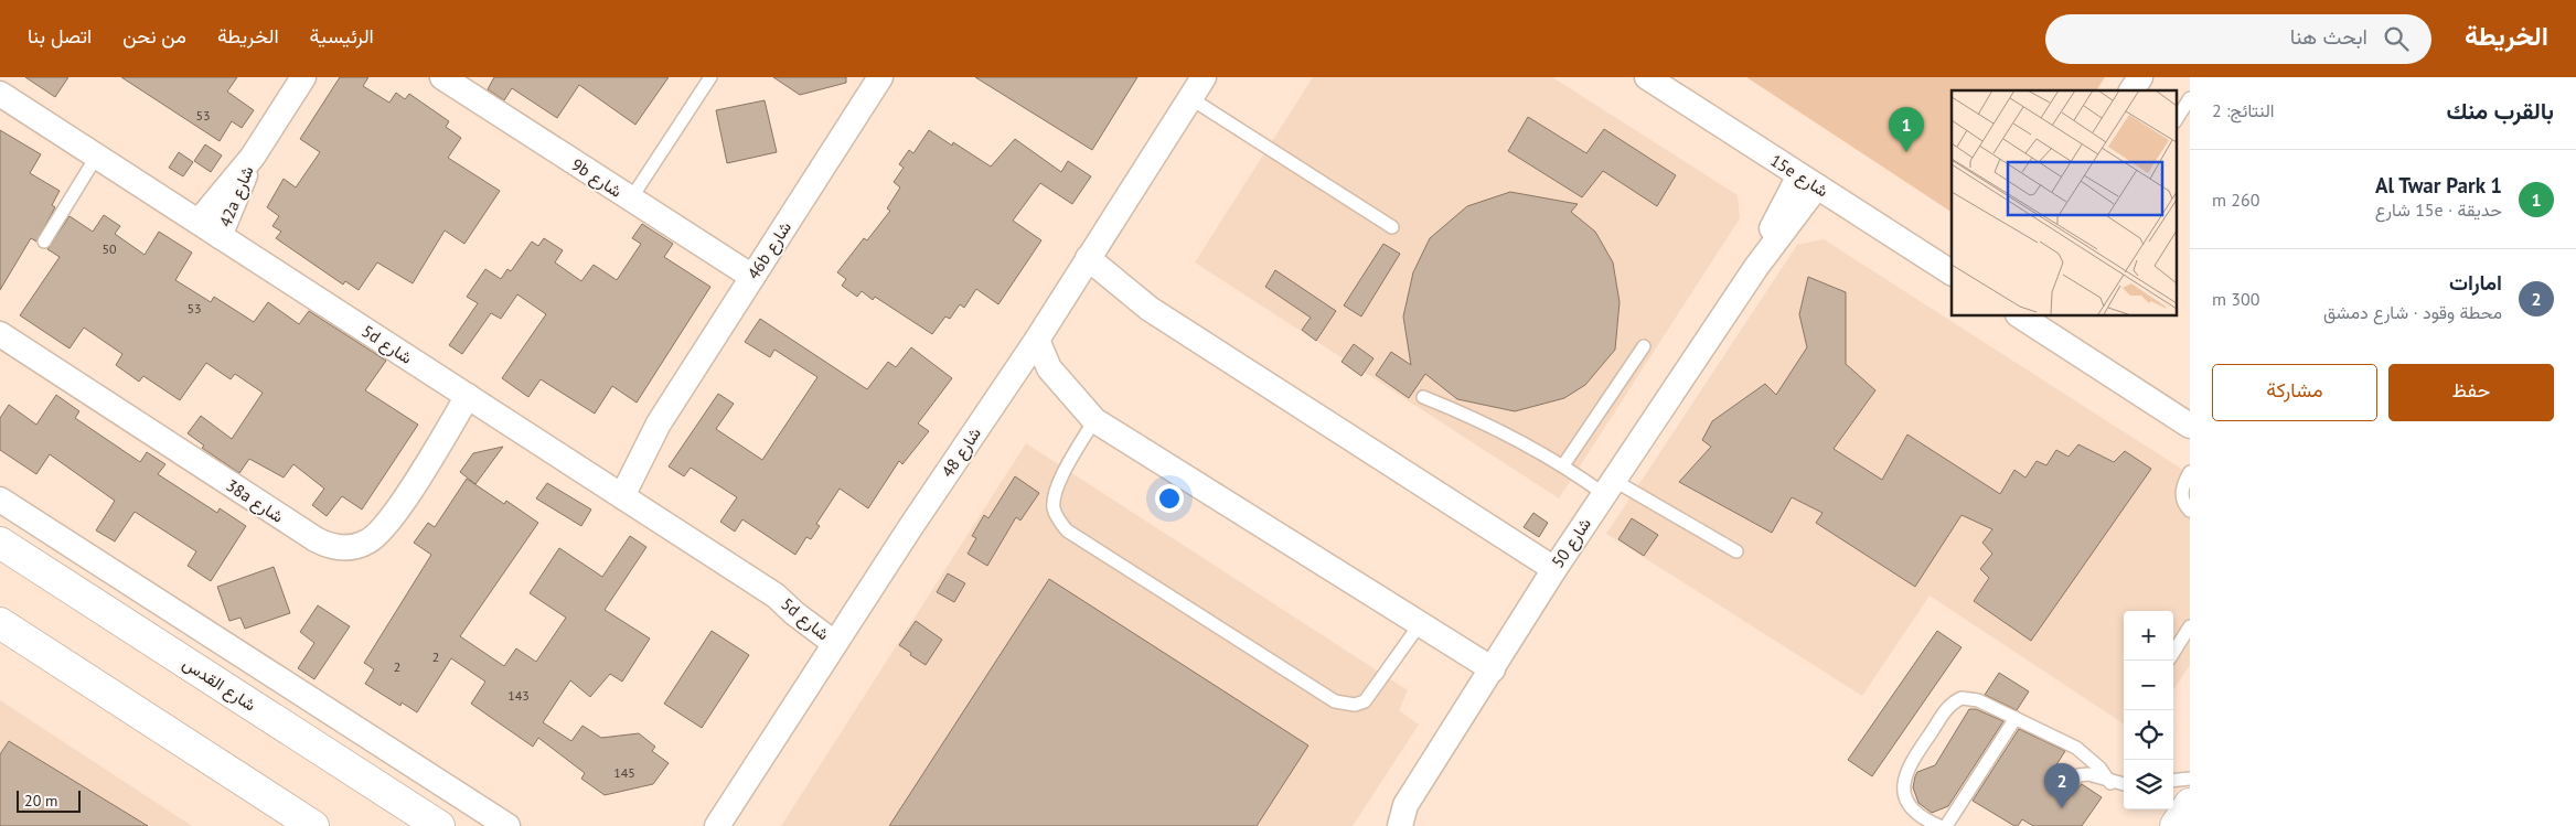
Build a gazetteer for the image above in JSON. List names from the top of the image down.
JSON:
{
  "streets": {
    "main road": ["شارع القدس"],
    "street": [
      "15e شارع",
      "9b شارع",
      "42a شارع",
      "46b شارع",
      "5d شارع",
      "شارع 48",
      "38a شارع",
      "شارع 50"
    ]
  },
  "crossings": [
    ["15e شارع", "شارع 50"],
    ["9b شارع", "46b شارع"],
    ["42a شارع", "5d شارع"],
    ["46b شارع", "5d شارع"],
    ["5d شارع", "شارع 48"],
    ["5d شارع", "38a شارع"]
  ],
  "house_numbers": [
    "53",
    "50",
    "53",
    "2",
    "2",
    "143",
    "145"
  ],
  "scale_bar": "20 m",
  "page": {
    "header": "الخريطة",
    "search": "ابحث هنا",
    "nav": [
      "الرئيسية",
      "الخريطة",
      "من نحن",
      "اتصل بنا"
    ],
    "heading": ["بالقرب منك", "النتائج: 2"],
    "pins": ["1", "2"],
    "list": [
      {
        "mark": "1",
        "name": "Al Twar Park 1",
        "note": "حديقة · 15e شارع",
        "value": "260 m"
      },
      {
        "mark": "2",
        "name": "امارات",
        "note": "محطة وقود · شارع دمشق",
        "value": "300 m"
      }
    ],
    "buttons": ["حفظ", "مشاركة"],
    "map_buttons": ["+", "−"],
    "scale": "20 m"
  }
}
